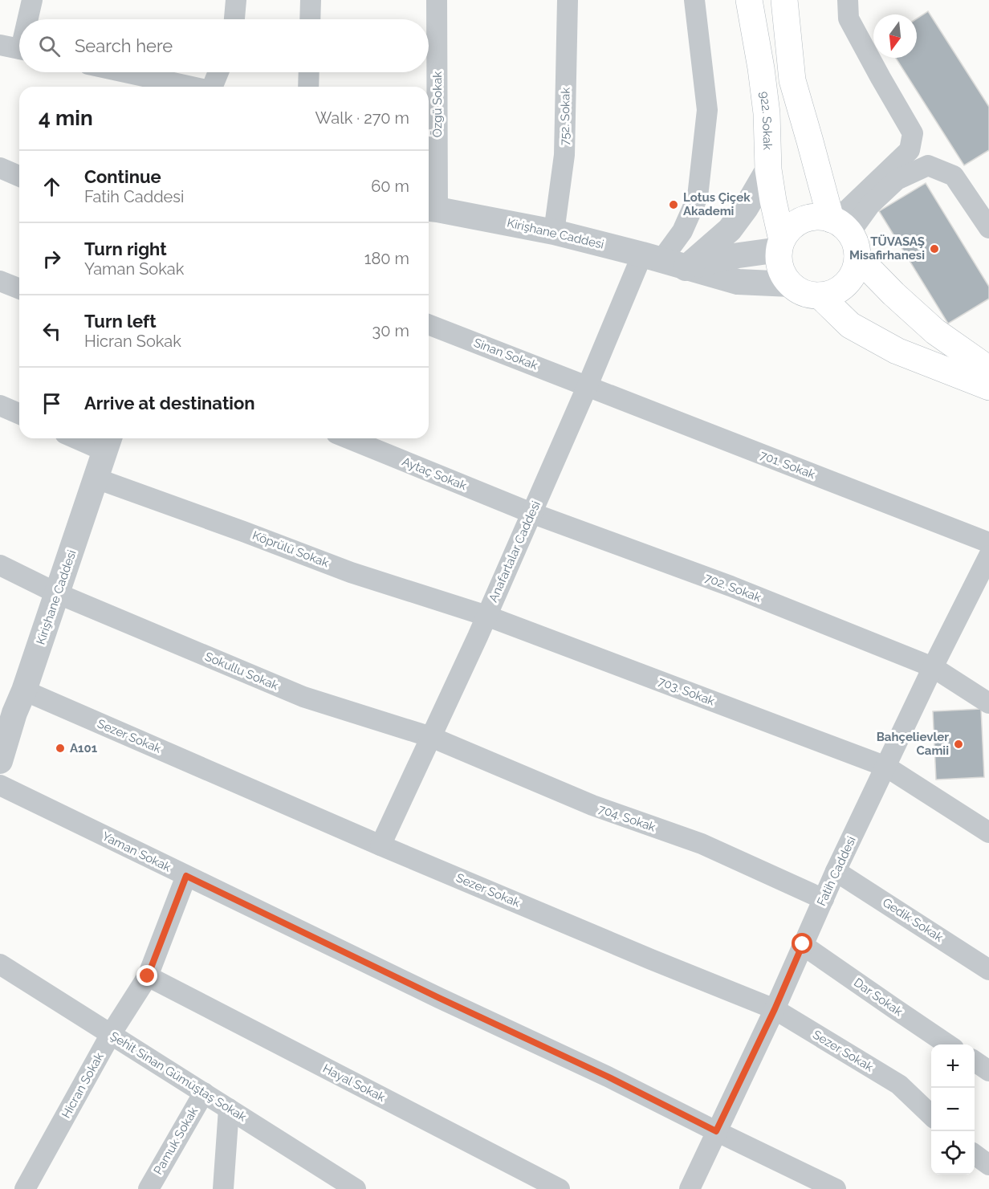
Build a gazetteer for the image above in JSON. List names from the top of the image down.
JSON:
{
  "streets": {
    "main road": ["922. Sokak"],
    "street": [
      "Özgü Sokak",
      "752. Sokak",
      "Kirişhane Caddesi",
      "Sinan Sokak",
      "701. Sokak",
      "Aytaç Sokak",
      "Köprülü Sokak",
      "Anafartalar Caddesi",
      "702. Sokak",
      "Sokullu Sokak",
      "703. Sokak",
      "Sezer Sokak",
      "704. Sokak",
      "Yaman Sokak",
      "Fatih Caddesi",
      "Gedik Sokak",
      "Dar Sokak",
      "Şehit Sinan Gümüştaş Sokak",
      "Hayal Sokak",
      "Hicran Sokak",
      "Pamuk Sokak"
    ]
  },
  "crossings": [
    ["Özgü Sokak", "Kirişhane Caddesi"],
    ["752. Sokak", "Kirişhane Caddesi"],
    ["922. Sokak", "Kirişhane Caddesi"],
    ["Kirişhane Caddesi", "Köprülü Sokak"],
    ["Kirişhane Caddesi", "Anafartalar Caddesi"],
    ["Kirişhane Caddesi", "Sokullu Sokak"],
    ["Kirişhane Caddesi", "Sezer Sokak"],
    ["Sinan Sokak", "701. Sokak"],
    ["Sinan Sokak", "Anafartalar Caddesi"],
    ["701. Sokak", "Anafartalar Caddesi"],
    ["Aytaç Sokak", "Anafartalar Caddesi"],
    ["Aytaç Sokak", "702. Sokak"],
    ["Köprülü Sokak", "Anafartalar Caddesi"],
    ["Köprülü Sokak", "703. Sokak"],
    ["Anafartalar Caddesi", "702. Sokak"],
    ["Anafartalar Caddesi", "Sokullu Sokak"],
    ["Anafartalar Caddesi", "703. Sokak"],
    ["Anafartalar Caddesi", "Sezer Sokak"],
    ["Anafartalar Caddesi", "704. Sokak"],
    ["702. Sokak", "Fatih Caddesi"],
    ["Sokullu Sokak", "704. Sokak"],
    ["703. Sokak", "Fatih Caddesi"],
    ["Sezer Sokak", "Fatih Caddesi"],
    ["704. Sokak", "Fatih Caddesi"],
    ["Yaman Sokak", "Fatih Caddesi"],
    ["Yaman Sokak", "Hicran Sokak"],
    ["Fatih Caddesi", "Gedik Sokak"],
    ["Fatih Caddesi", "Dar Sokak"],
    ["Şehit Sinan Gümüştaş Sokak", "Hicran Sokak"],
    ["Şehit Sinan Gümüştaş Sokak", "Pamuk Sokak"],
    ["Hayal Sokak", "Hicran Sokak"]
  ],
  "places": [
    "Lotus Çiçek Akademi",
    "TÜVASAŞ Misafirhanesi",
    "Bahçelievler Camii",
    "A101"
  ],
  "north": "bottom",
  "page": {
    "search": "Search here",
    "heading": ["4 min", "Walk · 270 m"],
    "list": [
      ["Continue", "Fatih Caddesi", "60 m"],
      ["Turn right", "Yaman Sokak", "180 m"],
      ["Turn left", "Hicran Sokak", "30 m"],
      "Arrive at destination"
    ],
    "map_buttons": ["+", "−"]
  }
}
